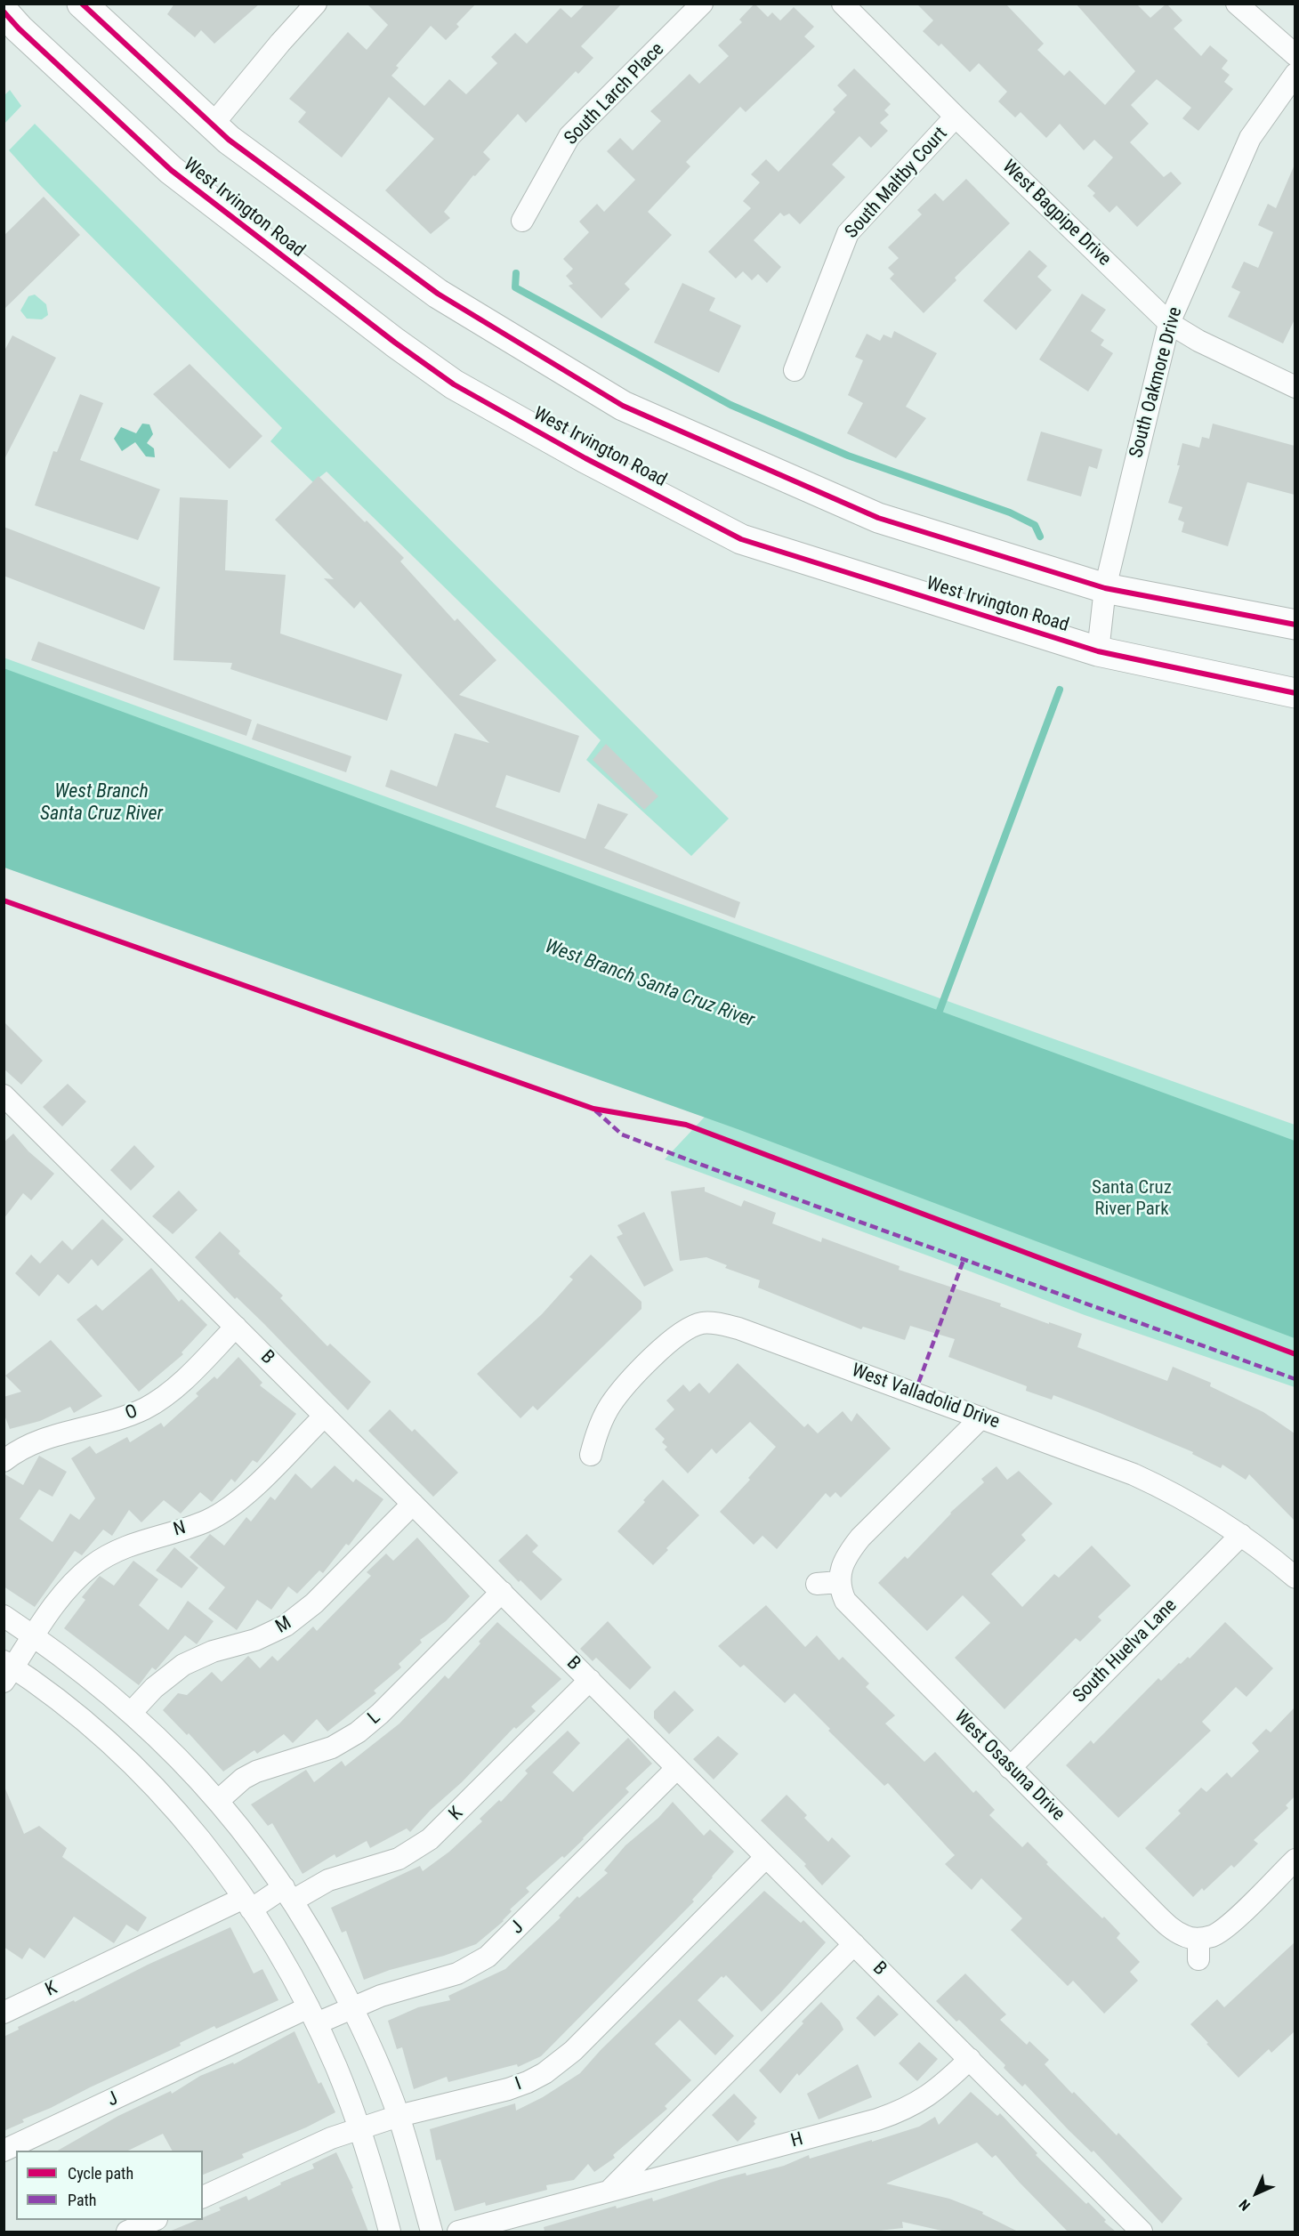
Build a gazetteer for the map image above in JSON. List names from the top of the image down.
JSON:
{
  "streets": {
    "main road": ["West Irvington Road"],
    "street": [
      "South Larch Place",
      "South Maltby Court",
      "West Bagpipe Drive",
      "South Oakmore Drive",
      "B",
      "West Valladolid Drive",
      "O",
      "N",
      "M",
      "South Huelva Lane",
      "L",
      "West Osasuna Drive",
      "K",
      "J",
      "I",
      "H"
    ]
  },
  "crossings": [
    ["South Maltby Court", "West Bagpipe Drive"],
    ["West Irvington Road", "South Oakmore Drive"],
    ["West Bagpipe Drive", "South Oakmore Drive"],
    ["B", "O"],
    ["B", "N"],
    ["B", "M"],
    ["B", "L"],
    ["B", "K"],
    ["B", "J"],
    ["B", "I"],
    ["B", "H"],
    ["West Valladolid Drive", "South Huelva Lane"],
    ["South Huelva Lane", "West Osasuna Drive"]
  ],
  "water": ["West Branch Santa Cruz River"],
  "parks": ["Santa Cruz River Park"],
  "legend": ["Cycle path", "Path"],
  "north": "bottom left"
}
